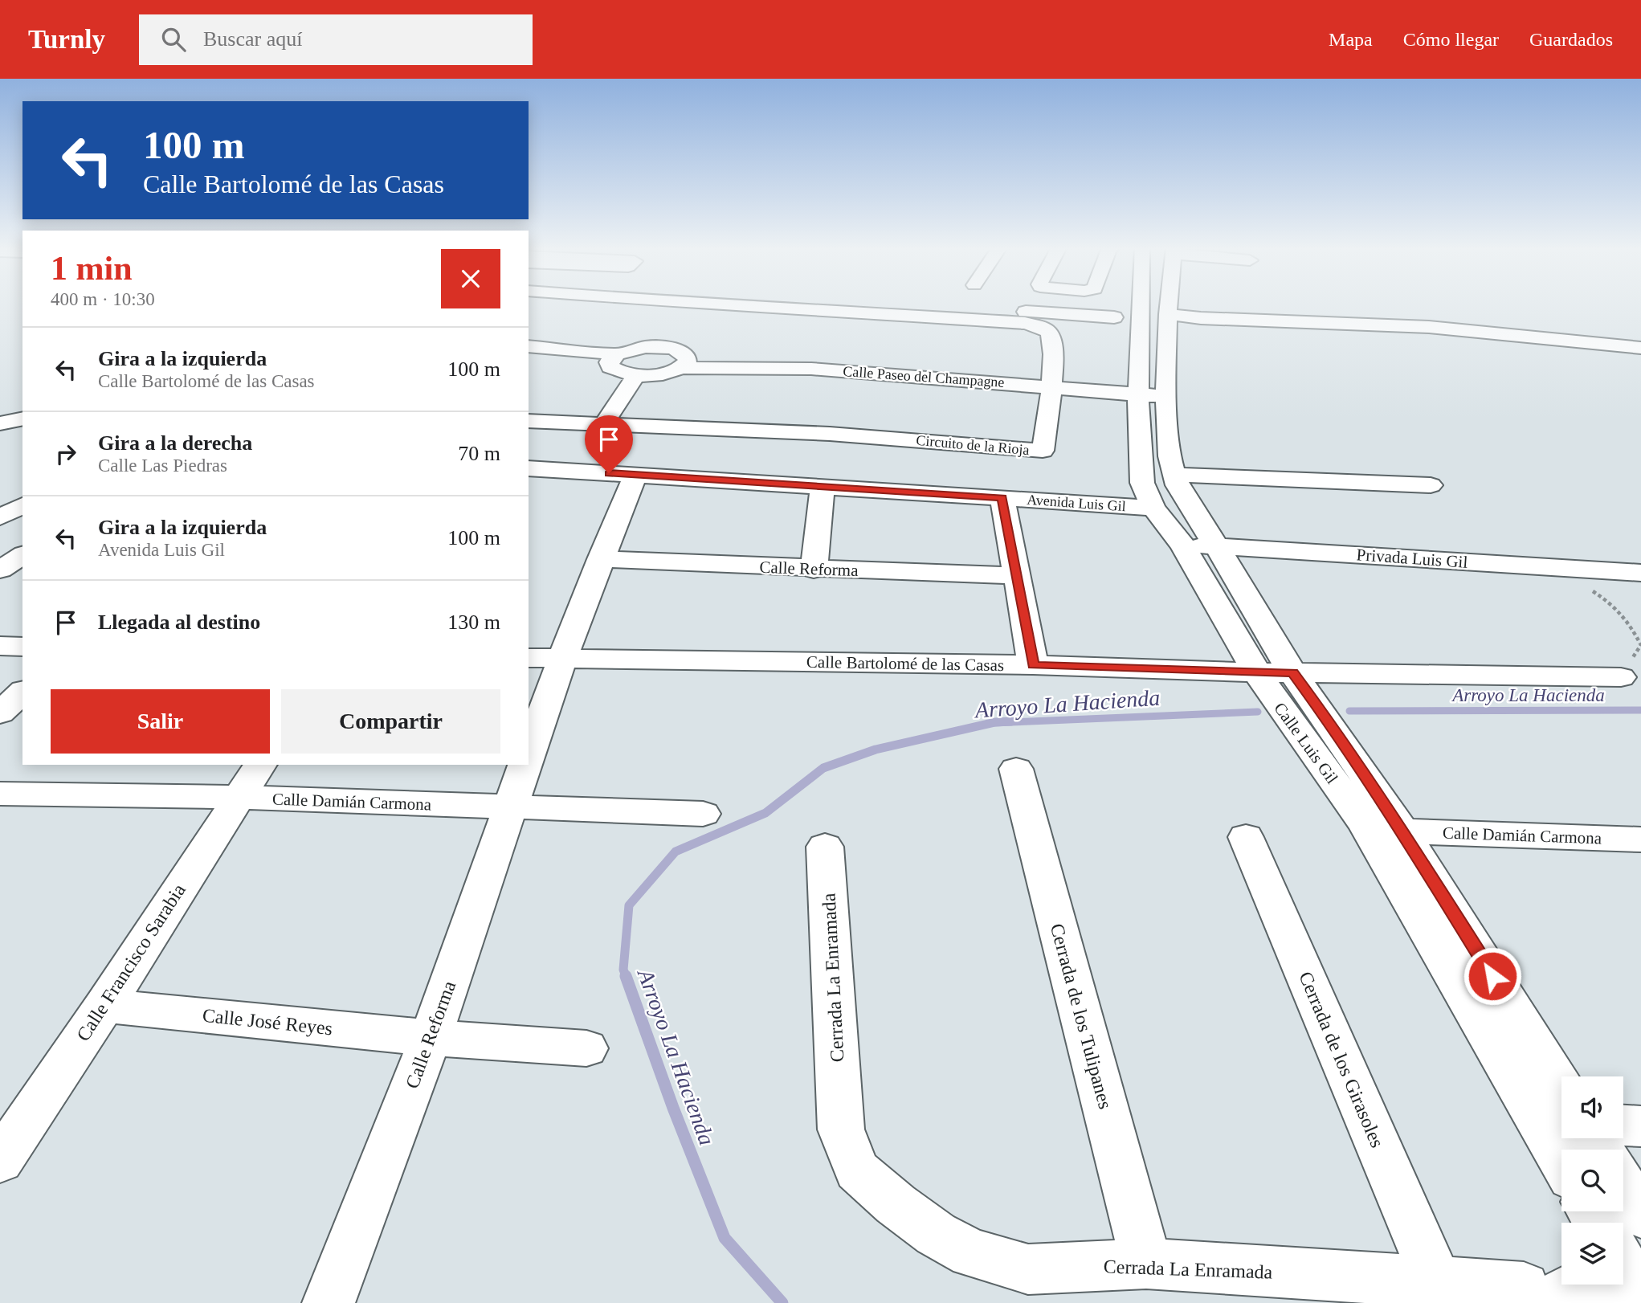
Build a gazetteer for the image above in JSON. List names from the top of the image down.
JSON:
{
  "streets": {
    "street": [
      "Calle Paseo del Champagne",
      "Circuito de la Rioja",
      "Avenida Luis Gil",
      "Privada Luis Gil",
      "Calle Reforma",
      "Calle Bartolomé de las Casas",
      "Calle Luis Gil",
      "Calle Damián Carmona",
      "Calle Francisco Sarabia",
      "Cerrada La Enramada",
      "Cerrada de los Tulipanes",
      "Calle José Reyes",
      "Cerrada de los Girasoles"
    ]
  },
  "crossings": [
    ["Calle Paseo del Champagne", "Circuito de la Rioja"],
    ["Calle Paseo del Champagne", "Calle Luis Gil"],
    ["Avenida Luis Gil", "Calle Luis Gil"],
    ["Privada Luis Gil", "Calle Luis Gil"],
    ["Calle Reforma", "Calle Damián Carmona"],
    ["Calle Reforma", "Calle José Reyes"],
    ["Calle Bartolomé de las Casas", "Calle Luis Gil"],
    ["Calle Luis Gil", "Calle Damián Carmona"],
    ["Calle Damián Carmona", "Calle Francisco Sarabia"],
    ["Calle Francisco Sarabia", "Calle José Reyes"],
    ["Cerrada La Enramada", "Cerrada de los Tulipanes"],
    ["Cerrada La Enramada", "Cerrada de los Girasoles"]
  ],
  "water": ["Arroyo La Hacienda"],
  "page": {
    "header": "Turnly",
    "search": "Buscar aquí",
    "nav": ["Mapa", "Cómo llegar", "Guardados"],
    "turn": ["100 m", "Calle Bartolomé de las Casas"],
    "heading": ["1 min", "400 m · 10:30"],
    "list": [
      {
        "name": "Gira a la izquierda",
        "note": "Calle Bartolomé de las Casas",
        "value": "100 m"
      },
      {
        "name": "Gira a la derecha",
        "note": "Calle Las Piedras",
        "value": "70 m"
      },
      {
        "name": "Gira a la izquierda",
        "note": "Avenida Luis Gil",
        "value": "100 m"
      },
      {
        "name": "Llegada al destino",
        "value": "130 m"
      }
    ],
    "buttons": ["Salir", "Compartir"]
  }
}
